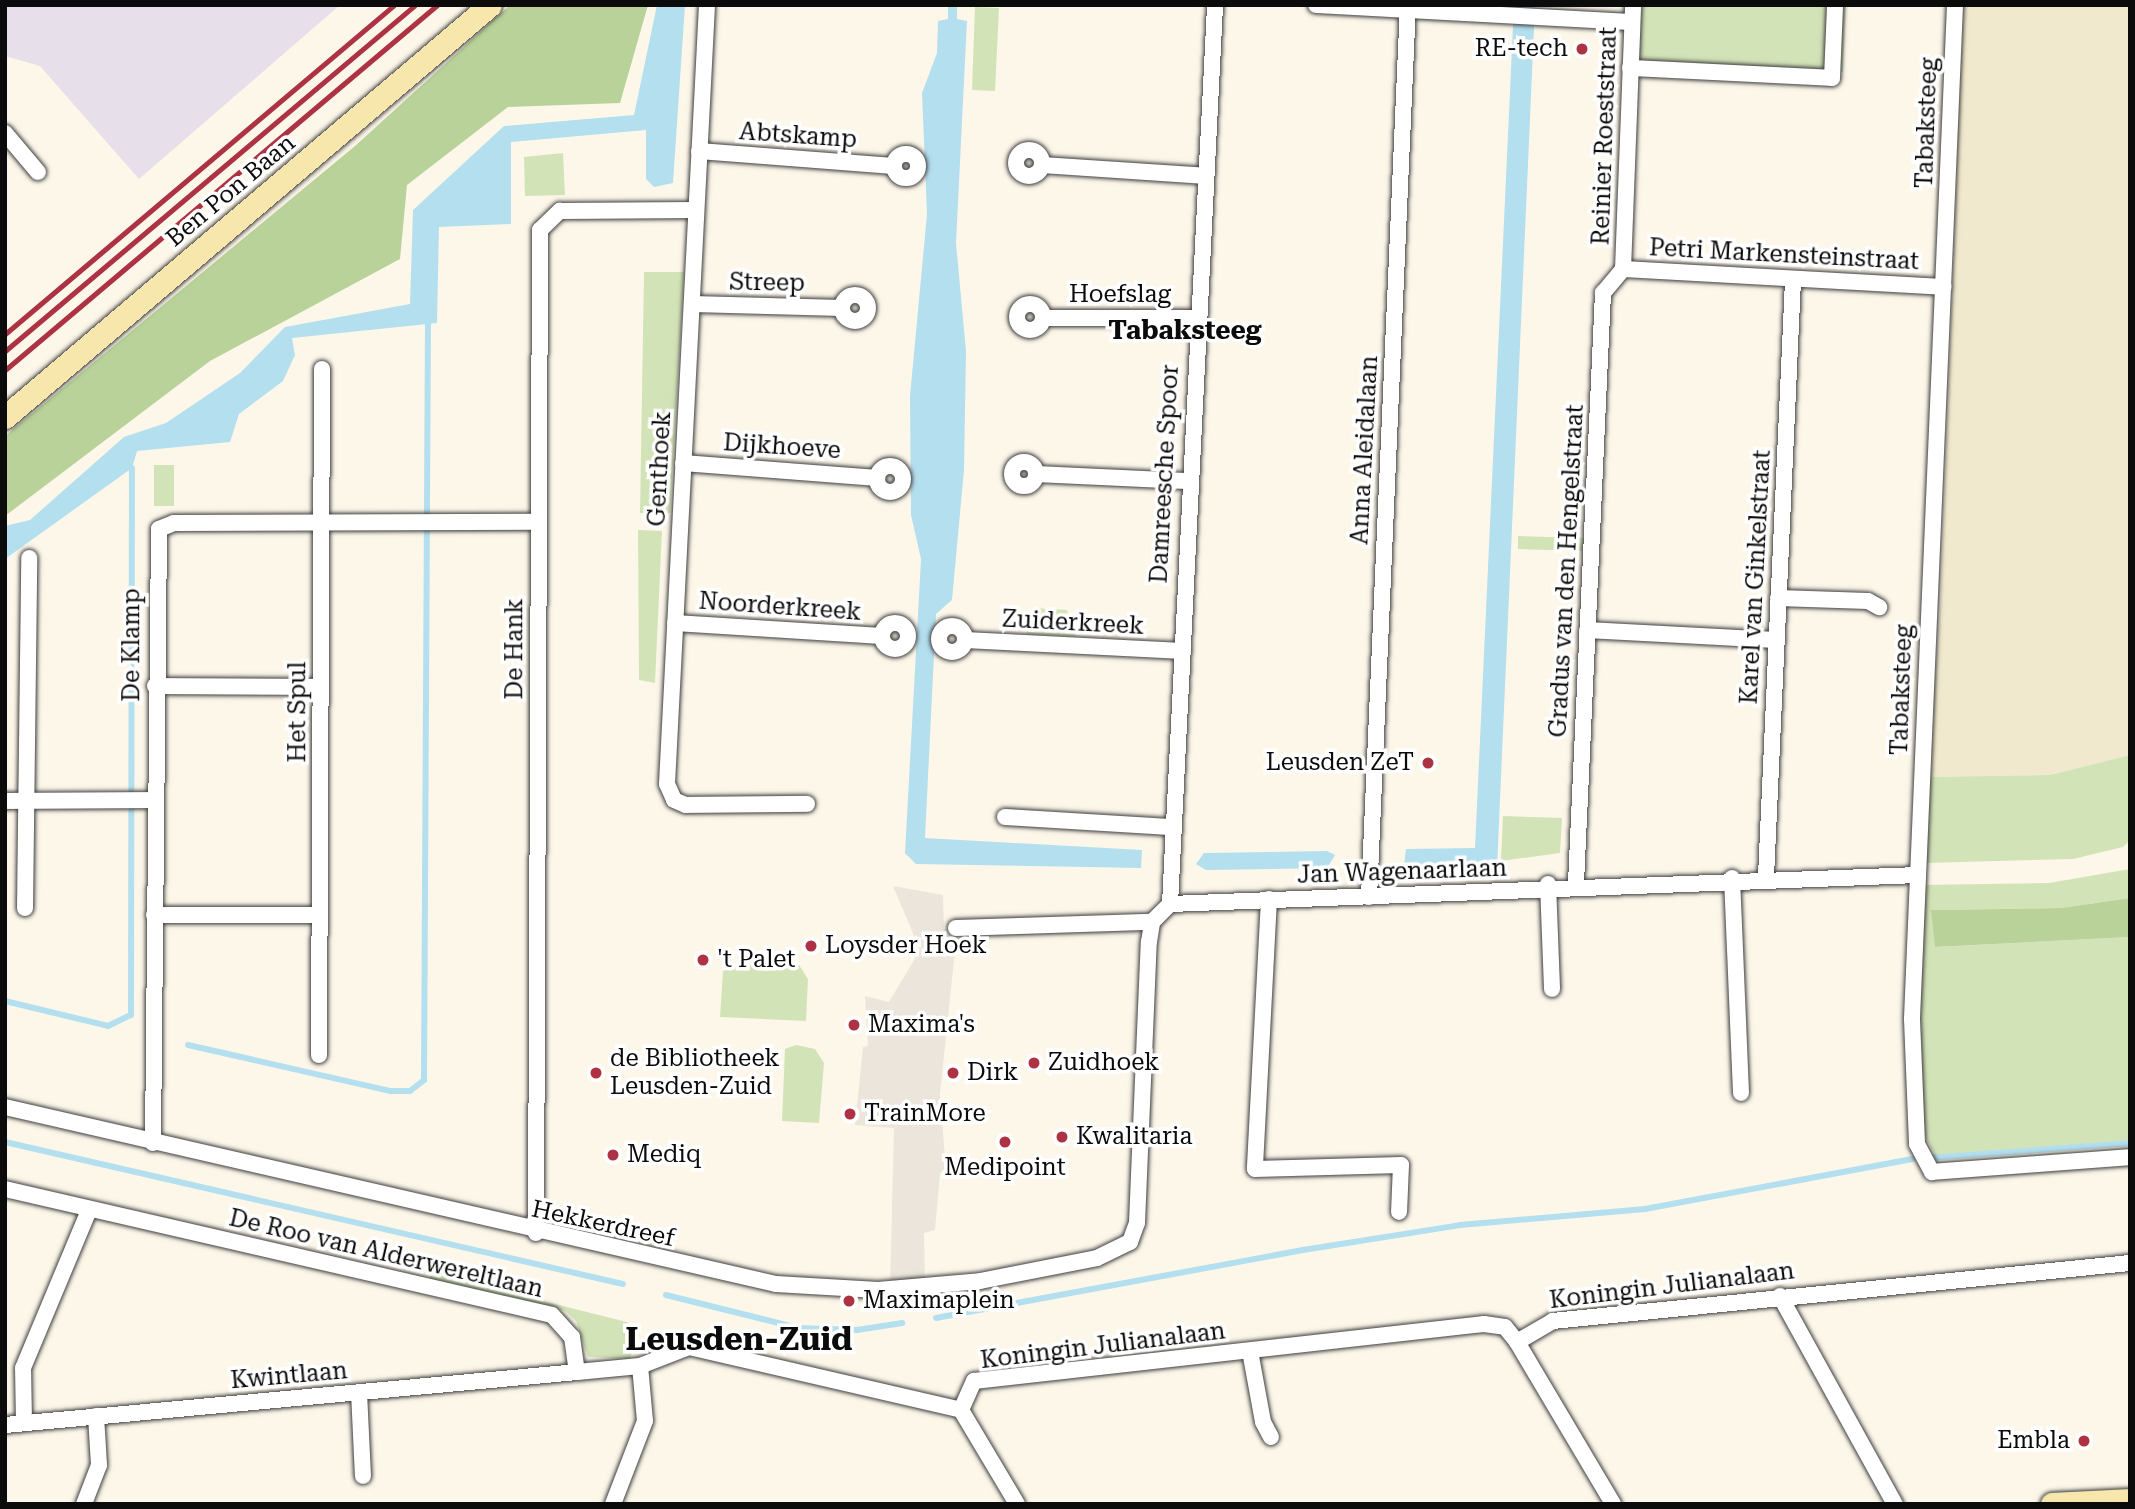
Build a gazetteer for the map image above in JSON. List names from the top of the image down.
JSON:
{
  "streets": {
    "street": [
      "Tabaksteeg",
      "Abtskamp",
      "Reinier Roeststraat",
      "Ben Pon Baan",
      "Petri Markensteinstraat",
      "Streep",
      "Hoefslag",
      "Dijkhoeve",
      "Anna Aleidalaan",
      "Genthoek",
      "Damreesche Spoor",
      "Gradus van den Hengelstraat",
      "Karel van Ginkelstraat",
      "Noorderkreek",
      "Zuiderkreek",
      "De Klamp",
      "De Hank",
      "Het Spul",
      "Jan Wagenaarlaan",
      "Hekkerdreef",
      "De Roo van Alderwereltlaan",
      "Koningin Julianalaan",
      "Kwintlaan"
    ]
  },
  "crossings": [
    ["Tabaksteeg", "Petri Markensteinstraat"],
    ["Tabaksteeg", "Jan Wagenaarlaan"],
    ["Abtskamp", "Genthoek"],
    ["Reinier Roeststraat", "Petri Markensteinstraat"],
    ["Reinier Roeststraat", "Gradus van den Hengelstraat"],
    ["Petri Markensteinstraat", "Gradus van den Hengelstraat"],
    ["Petri Markensteinstraat", "Karel van Ginkelstraat"],
    ["Streep", "Genthoek"],
    ["Hoefslag", "Damreesche Spoor"],
    ["Dijkhoeve", "Genthoek"],
    ["Anna Aleidalaan", "Jan Wagenaarlaan"],
    ["Genthoek", "Noorderkreek"],
    ["Genthoek", "De Hank"],
    ["Damreesche Spoor", "Zuiderkreek"],
    ["Damreesche Spoor", "Jan Wagenaarlaan"],
    ["Gradus van den Hengelstraat", "Jan Wagenaarlaan"],
    ["Karel van Ginkelstraat", "Jan Wagenaarlaan"],
    ["De Klamp", "De Hank"],
    ["De Klamp", "Het Spul"],
    ["De Klamp", "Hekkerdreef"],
    ["De Hank", "Hekkerdreef"],
    ["De Roo van Alderwereltlaan", "Kwintlaan"]
  ],
  "districts": ["Tabaksteeg", "Leusden-Zuid"],
  "places": [
    "RE-tech",
    "Leusden ZeT",
    "Loysder Hoek",
    "'t Palet",
    "Maxima's",
    "Zuidhoek",
    "de Bibliotheek Leusden-Zuid",
    "Dirk",
    "TrainMore",
    "Kwalitaria",
    "Medipoint",
    "Mediq",
    "Maximaplein",
    "Embla"
  ]
}
